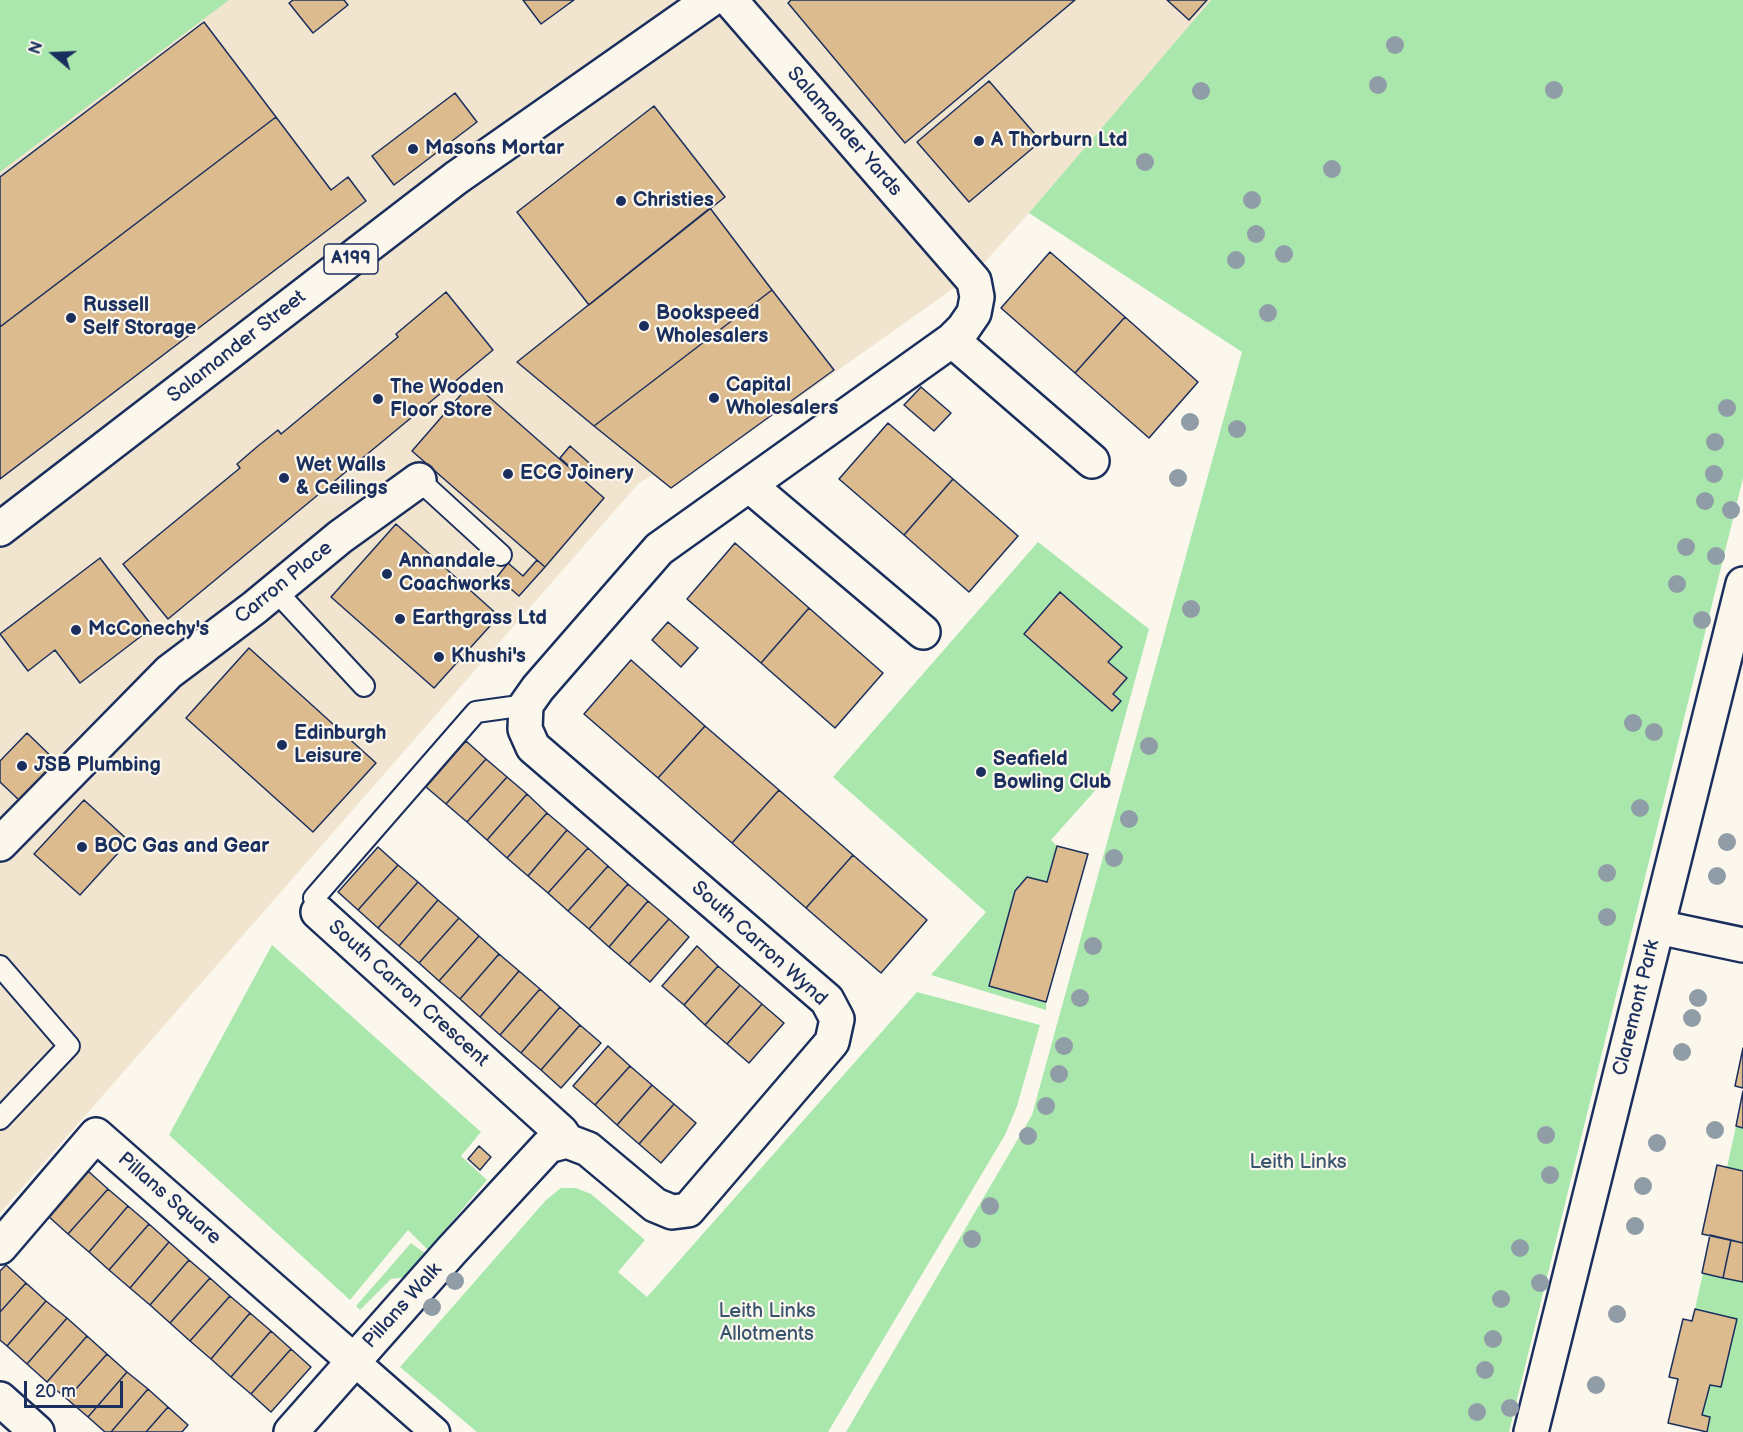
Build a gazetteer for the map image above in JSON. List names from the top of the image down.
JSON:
{
  "streets": {
    "street": [
      "Salamander Yards",
      "A199",
      "Salamander Street",
      "Carron Place",
      "South Carron Wynd",
      "South Carron Crescent",
      "Claremont Park",
      "Pillans Square",
      "Pillans Walk"
    ]
  },
  "crossings": [
    ["South Carron Wynd", "South Carron Crescent"],
    ["South Carron Wynd", "Pillans Walk"],
    ["South Carron Crescent", "Pillans Walk"],
    ["Pillans Square", "Pillans Walk"]
  ],
  "parks": ["Leith Links", "Leith Links Allotments"],
  "places": [
    "A Thorburn Ltd",
    "Masons Mortar",
    "Christies",
    "Russell Self Storage",
    "Bookspeed Wholesalers",
    "Capital Wholesalers",
    "The Wooden Floor Store",
    "ECG Joinery",
    "Wet Walls & Ceilings",
    "Annandale Coachworks",
    "Earthgrass Ltd",
    "McConechy's",
    "Khushi's",
    "Edinburgh Leisure",
    "JSB Plumbing",
    "Seafield Bowling Club",
    "BOC Gas and Gear"
  ],
  "scale_bar": "20 m",
  "north": "left"
}
